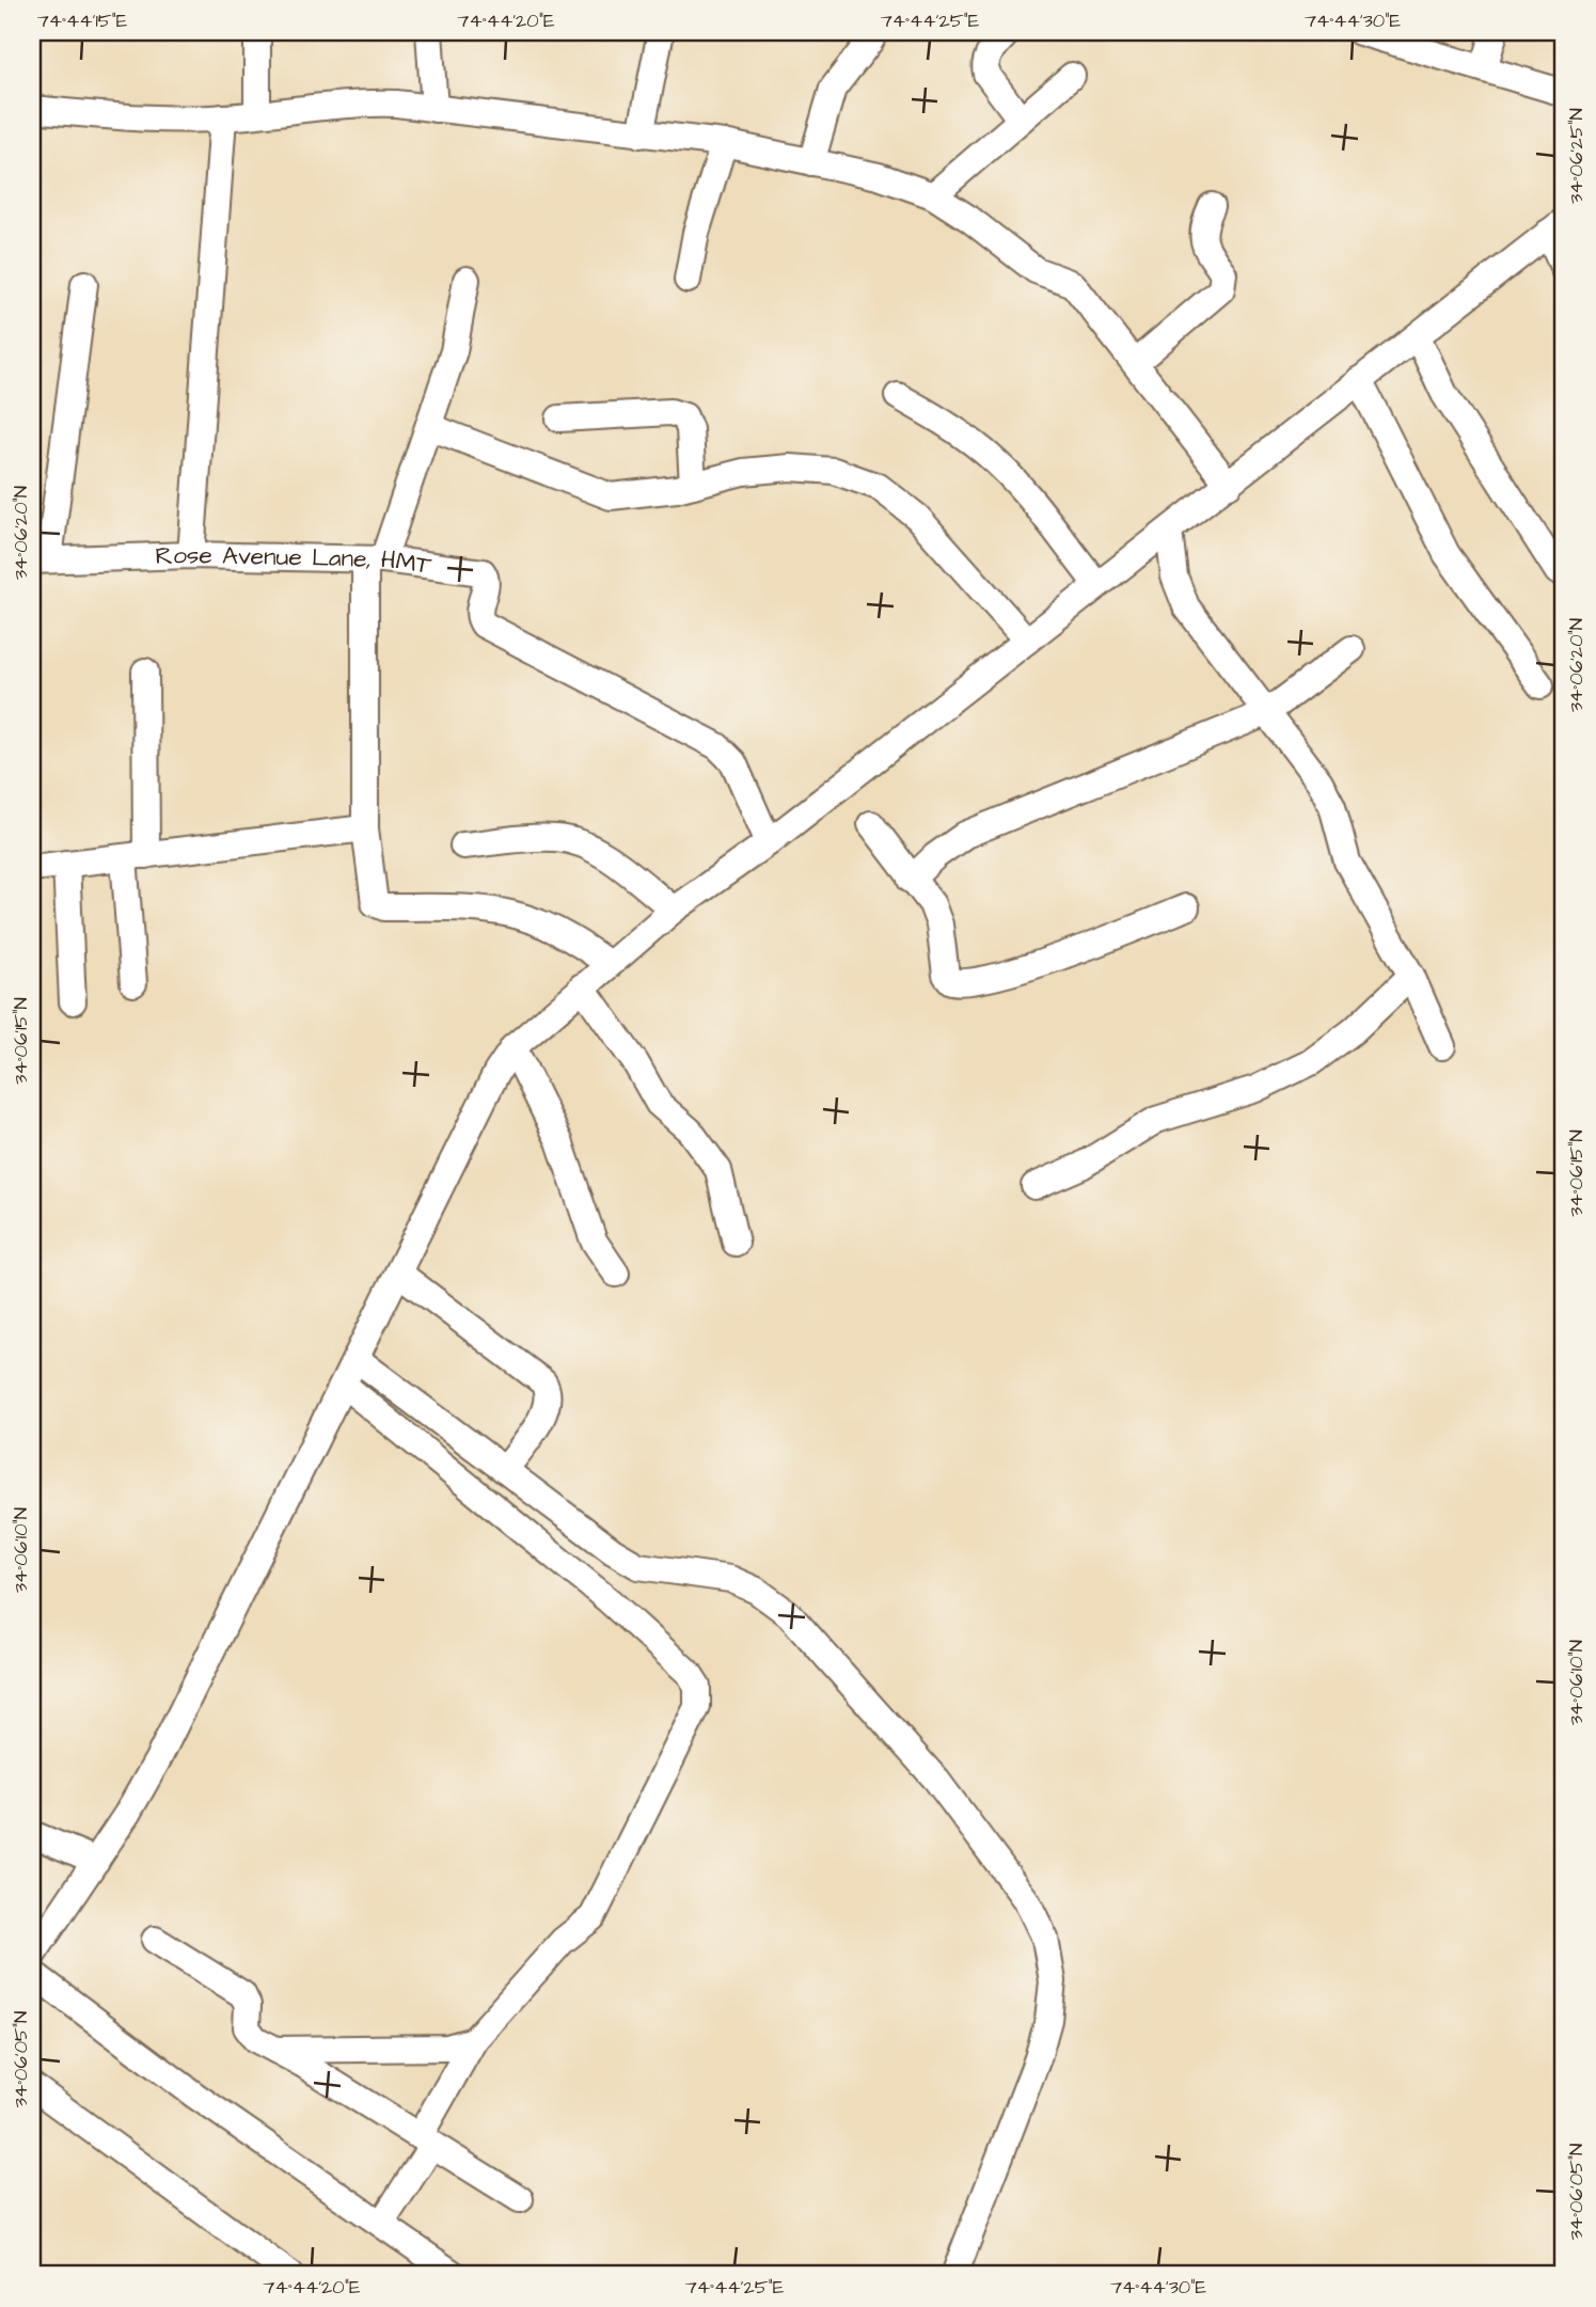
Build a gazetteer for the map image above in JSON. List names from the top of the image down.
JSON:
{
  "streets": {
    "street": ["Rose Avenue Lane, HMT"]
  },
  "coordinates": [
    "74°44'15\"E",
    "74°44'20\"E",
    "74°44'25\"E",
    "74°44'30\"E",
    "34°06'25\"N",
    "34°06'20\"N",
    "34°06'15\"N",
    "34°06'10\"N",
    "34°06'05\"N"
  ]
}
